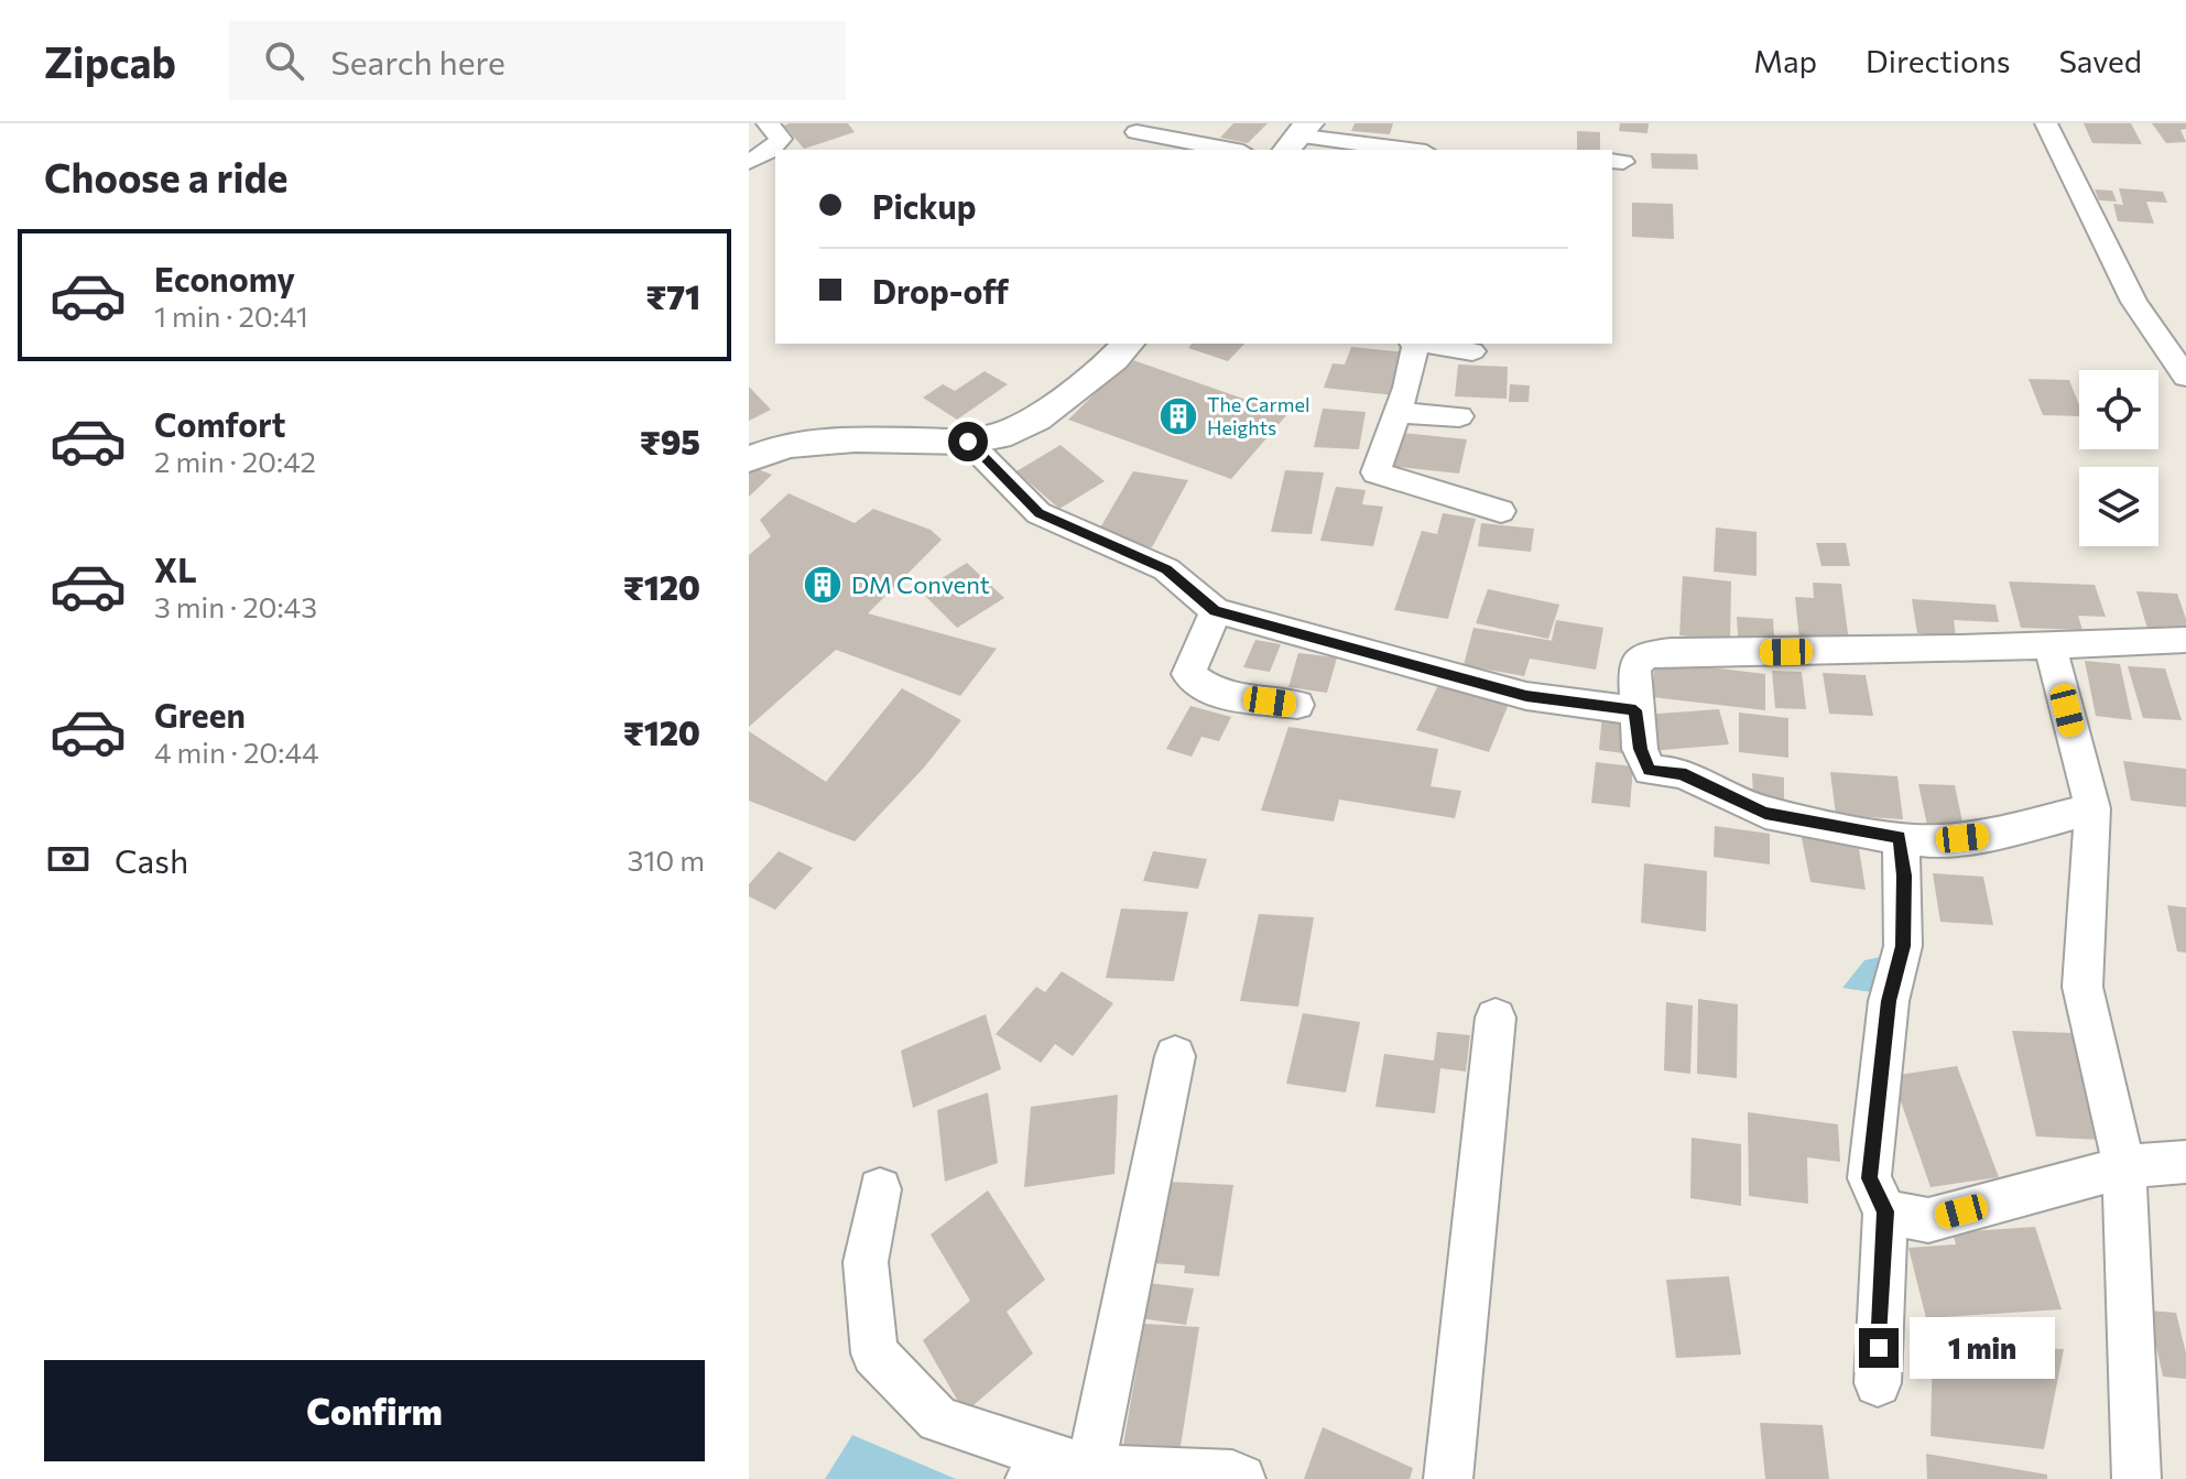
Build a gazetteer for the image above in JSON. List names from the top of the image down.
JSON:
{
  "places": {
    "building": ["The Carmel Heights", "DM Convent"]
  },
  "page": {
    "header": "Zipcab",
    "search": "Search here",
    "nav": ["Map", "Directions", "Saved"],
    "heading": "Choose a ride",
    "banner": ["Pickup", "Drop-off"],
    "list": [
      {
        "name": "Economy",
        "note": "1 min · 20:41",
        "value": "₹71"
      },
      {
        "name": "Comfort",
        "note": "2 min · 20:42",
        "value": "₹95"
      },
      {
        "name": "XL",
        "note": "3 min · 20:43",
        "value": "₹120"
      },
      {
        "name": "Green",
        "note": "4 min · 20:44",
        "value": "₹120"
      }
    ],
    "pay": ["Cash", "310 m"],
    "bubble": "1 min",
    "buttons": "Confirm"
  }
}
